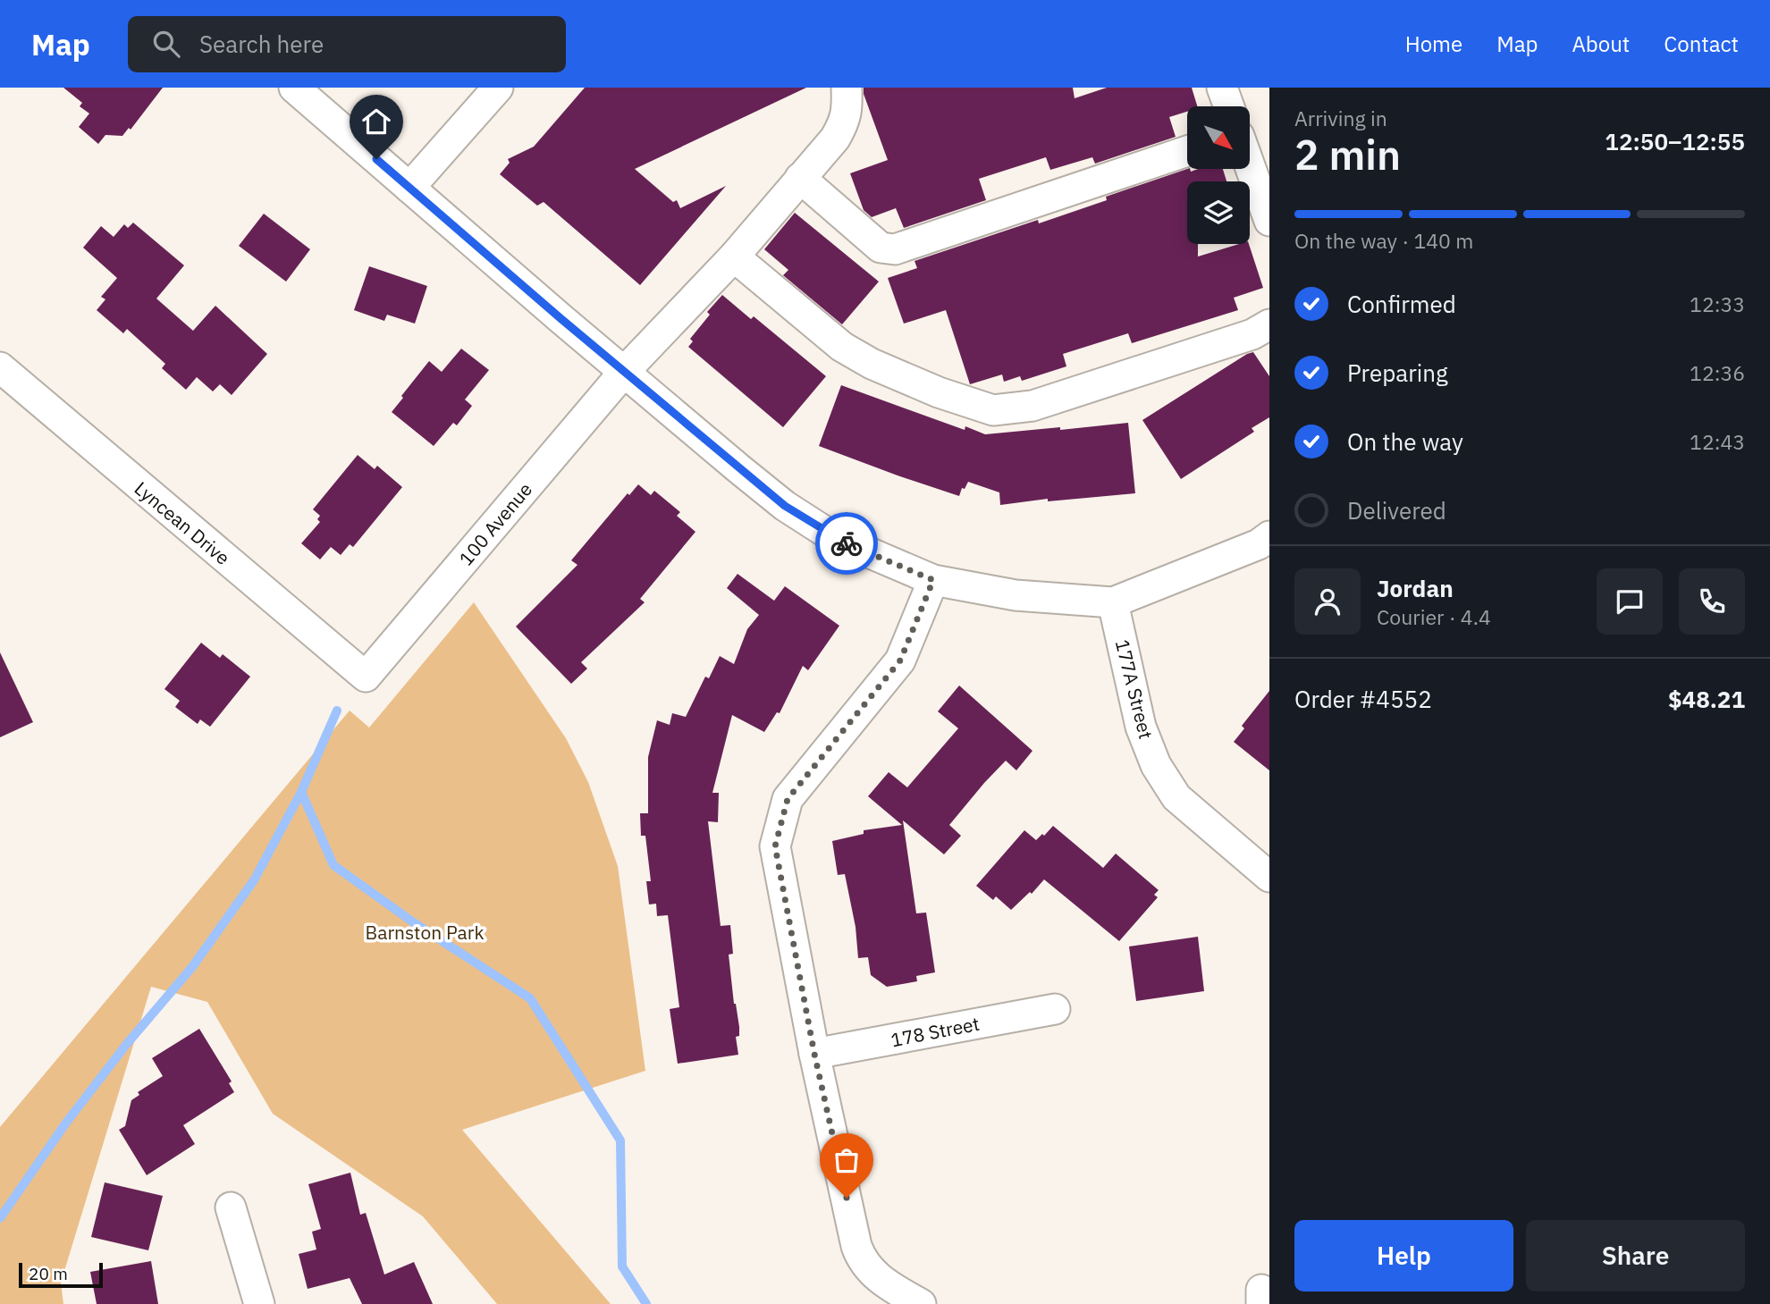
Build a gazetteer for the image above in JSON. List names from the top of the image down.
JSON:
{
  "streets": {
    "street": [
      "Lyncean Drive",
      "100 Avenue",
      "177A Street",
      "178 Street"
    ]
  },
  "crossings": [
    ["Lyncean Drive", "100 Avenue"]
  ],
  "parks": ["Barnston Park"],
  "scale_bar": "20 m",
  "north": "bottom right",
  "page": {
    "header": "Map",
    "search": "Search here",
    "nav": [
      "Home",
      "Map",
      "About",
      "Contact"
    ],
    "heading": ["2 min", "Arriving in", "12:50–12:55"],
    "panel": [
      "Jordan",
      "Courier · 4.4",
      "Order #4552",
      "$48.21"
    ],
    "bar": "On the way · 140 m",
    "list": [
      ["Confirmed", "12:33"],
      ["Preparing", "12:36"],
      ["On the way", "12:43"],
      "Delivered"
    ],
    "buttons": ["Help", "Share"],
    "scale": "20 m"
  }
}
